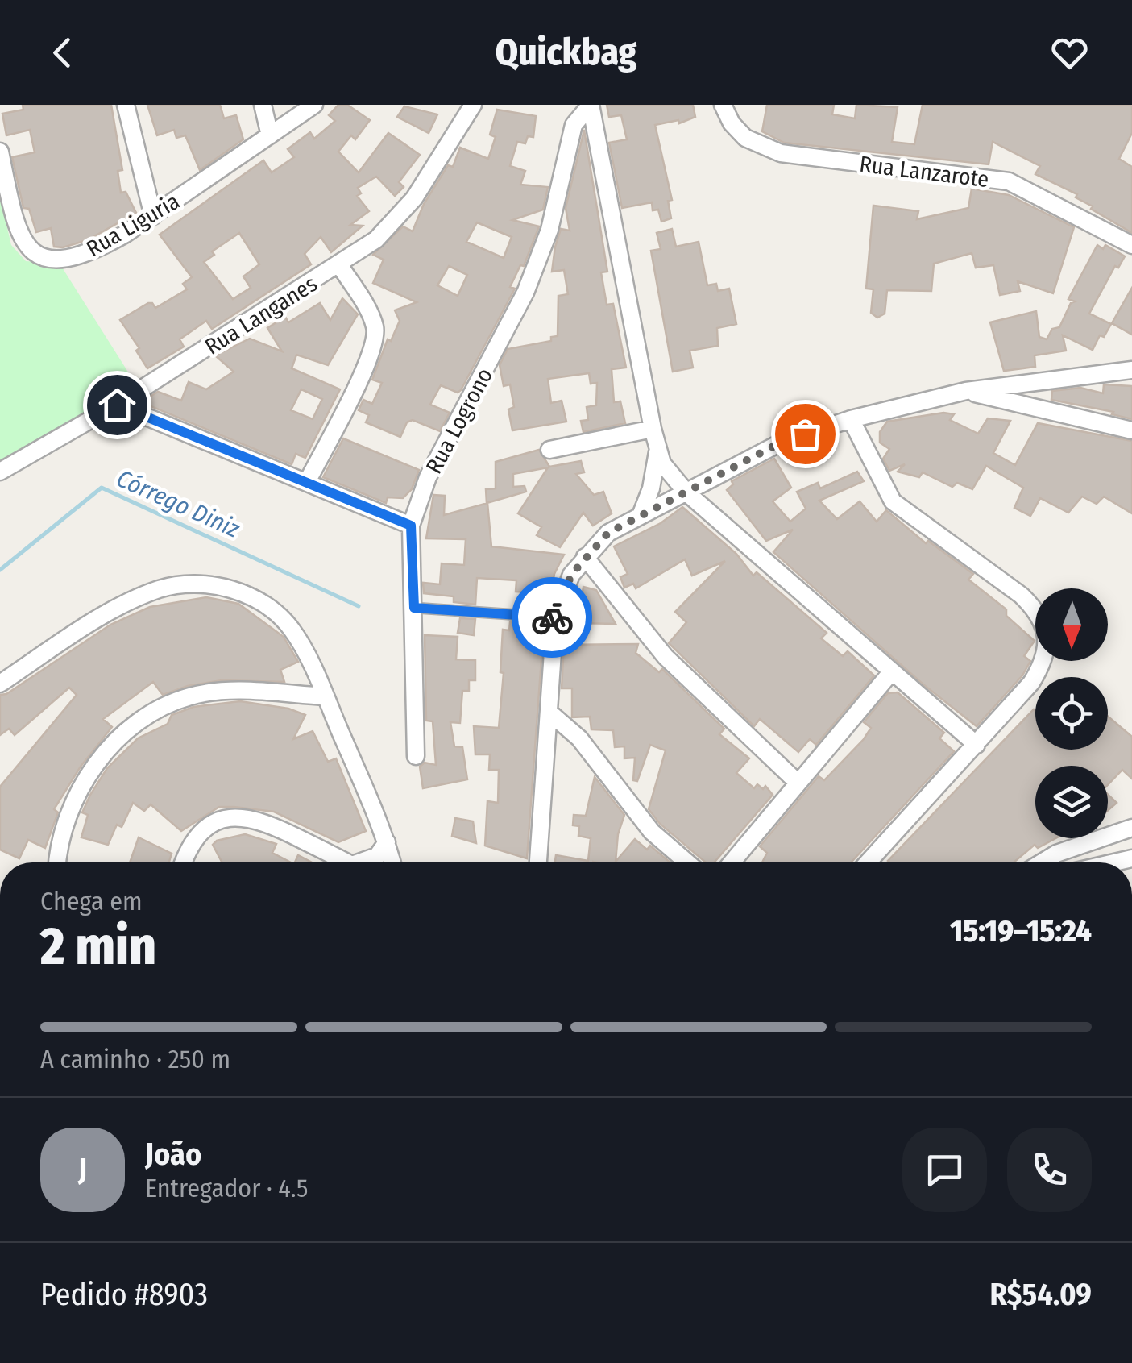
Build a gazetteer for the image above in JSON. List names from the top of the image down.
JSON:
{
  "streets": {
    "street": [
      "Rua Lanzarote",
      "Rua Liguria",
      "Rua Langanes",
      "Rua Logrono"
    ]
  },
  "water": ["Córrego Diniz"],
  "north": "bottom",
  "page": {
    "header": "Quickbag",
    "heading": ["2 min", "Chega em", "15:19–15:24"],
    "panel": [
      "João",
      "Entregador · 4.5",
      "Pedido #8903",
      "R$54.09"
    ],
    "bar": "A caminho · 250 m",
    "round": "J"
  }
}
